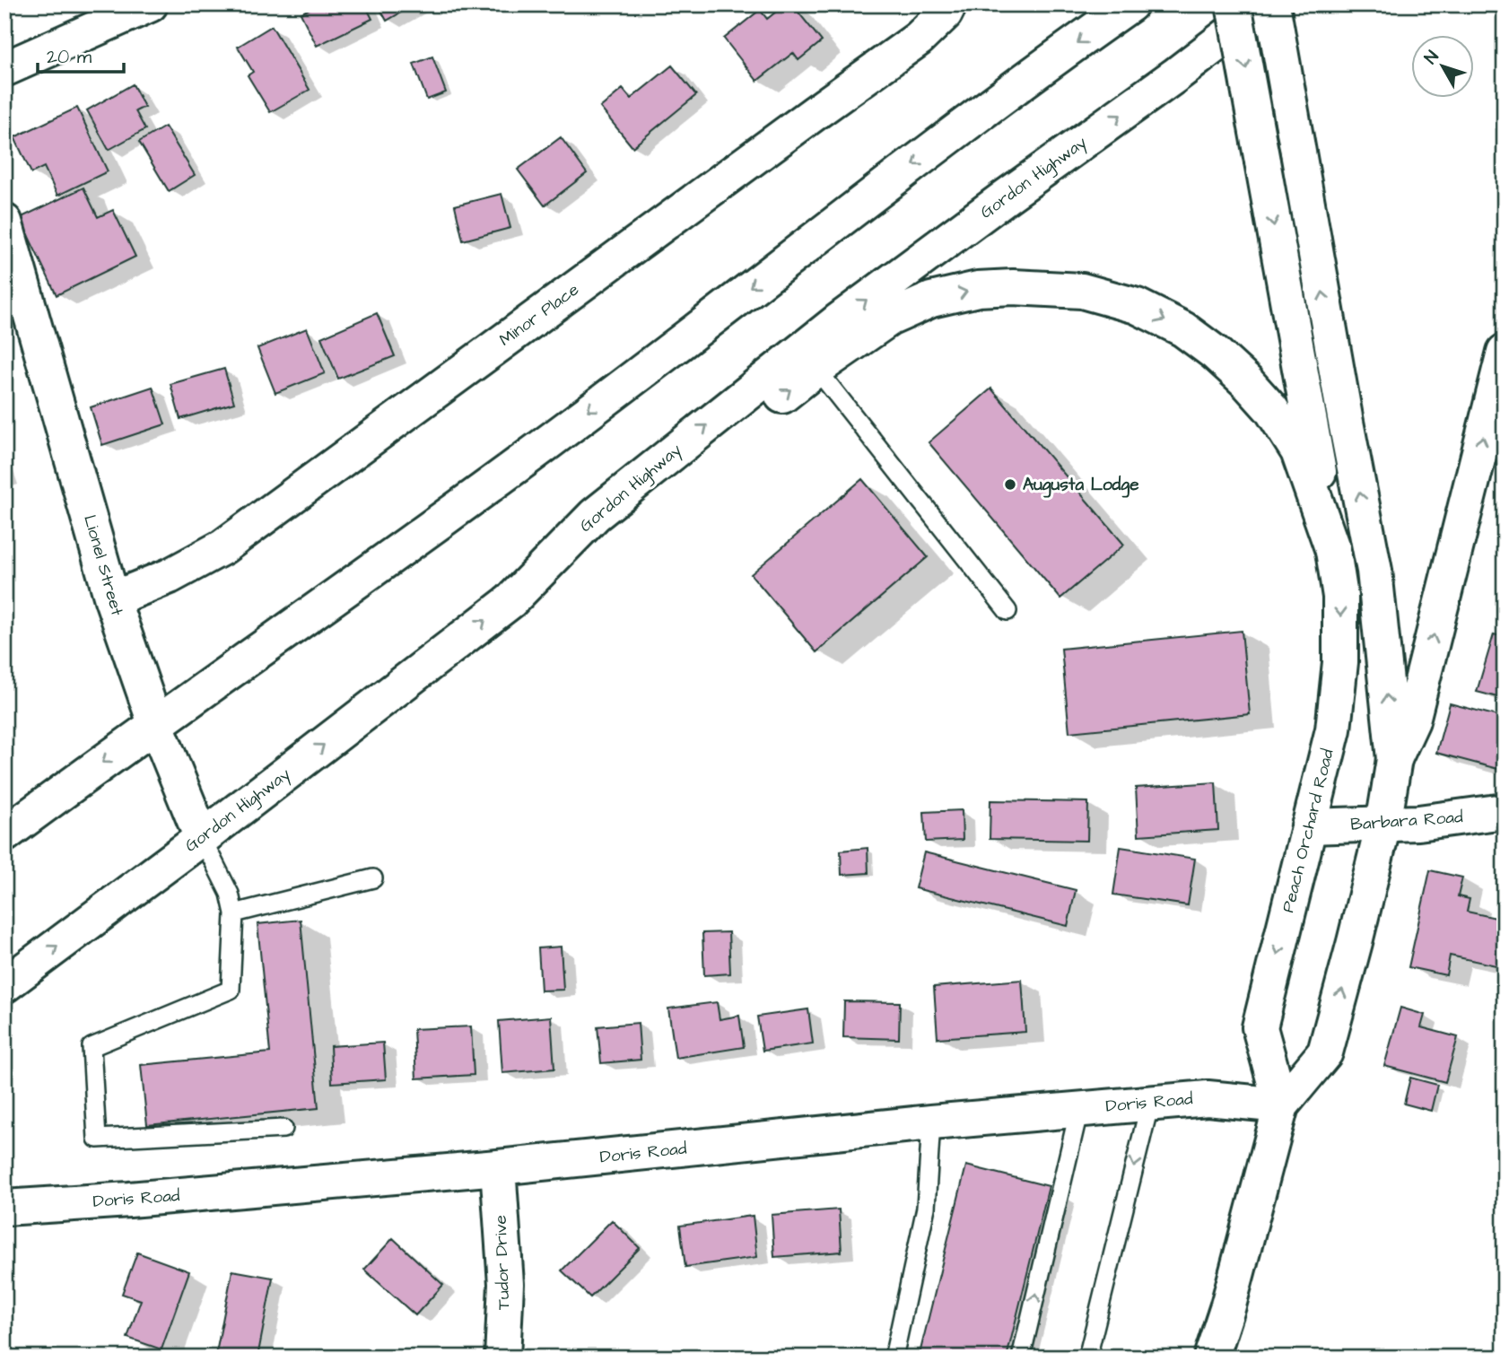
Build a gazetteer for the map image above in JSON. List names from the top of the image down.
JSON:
{
  "streets": {
    "main road": [
      "Gordon Highway",
      "Minor Place",
      "Lionel Street",
      "Barbara Road",
      "Peach Orchard Road",
      "Doris Road",
      "Tudor Drive"
    ]
  },
  "crossings": [
    ["Gordon Highway", "Lionel Street"],
    ["Minor Place", "Lionel Street"],
    ["Barbara Road", "Peach Orchard Road"],
    ["Peach Orchard Road", "Doris Road"],
    ["Doris Road", "Tudor Drive"]
  ],
  "places": ["Augusta Lodge"],
  "scale_bar": "20 m",
  "north": "top left"
}
